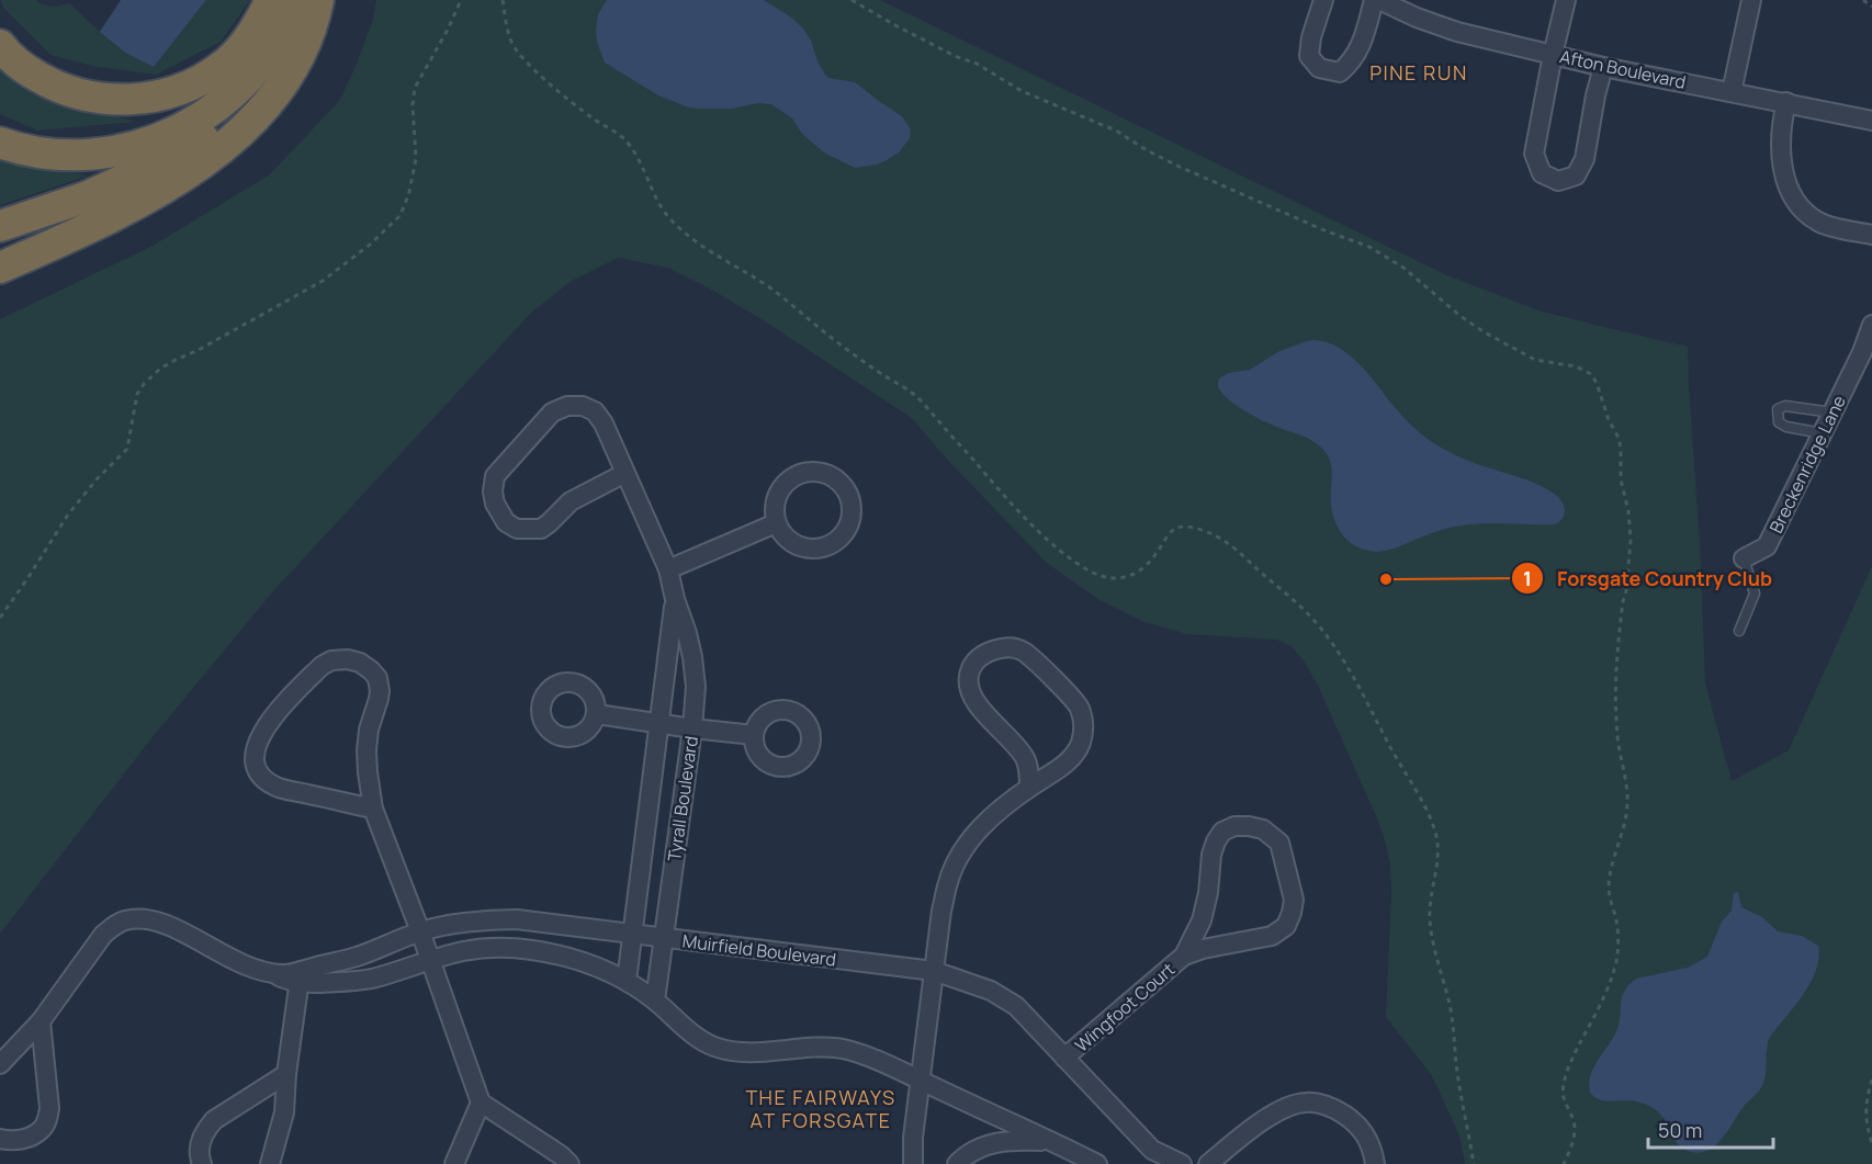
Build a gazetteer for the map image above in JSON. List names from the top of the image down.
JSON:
{
  "streets": {
    "street": [
      "Afton Boulevard",
      "Breckenridge Lane",
      "Tyrall Boulevard",
      "Muirfield Boulevard",
      "Wingfoot Court"
    ]
  },
  "crossings": [
    ["Tyrall Boulevard", "Muirfield Boulevard"],
    ["Muirfield Boulevard", "Wingfoot Court"]
  ],
  "districts": ["PINE RUN", "THE FAIRWAYS AT FORSGATE"],
  "places": ["Forsgate Country Club"],
  "scale_bar": "50 m"
}
